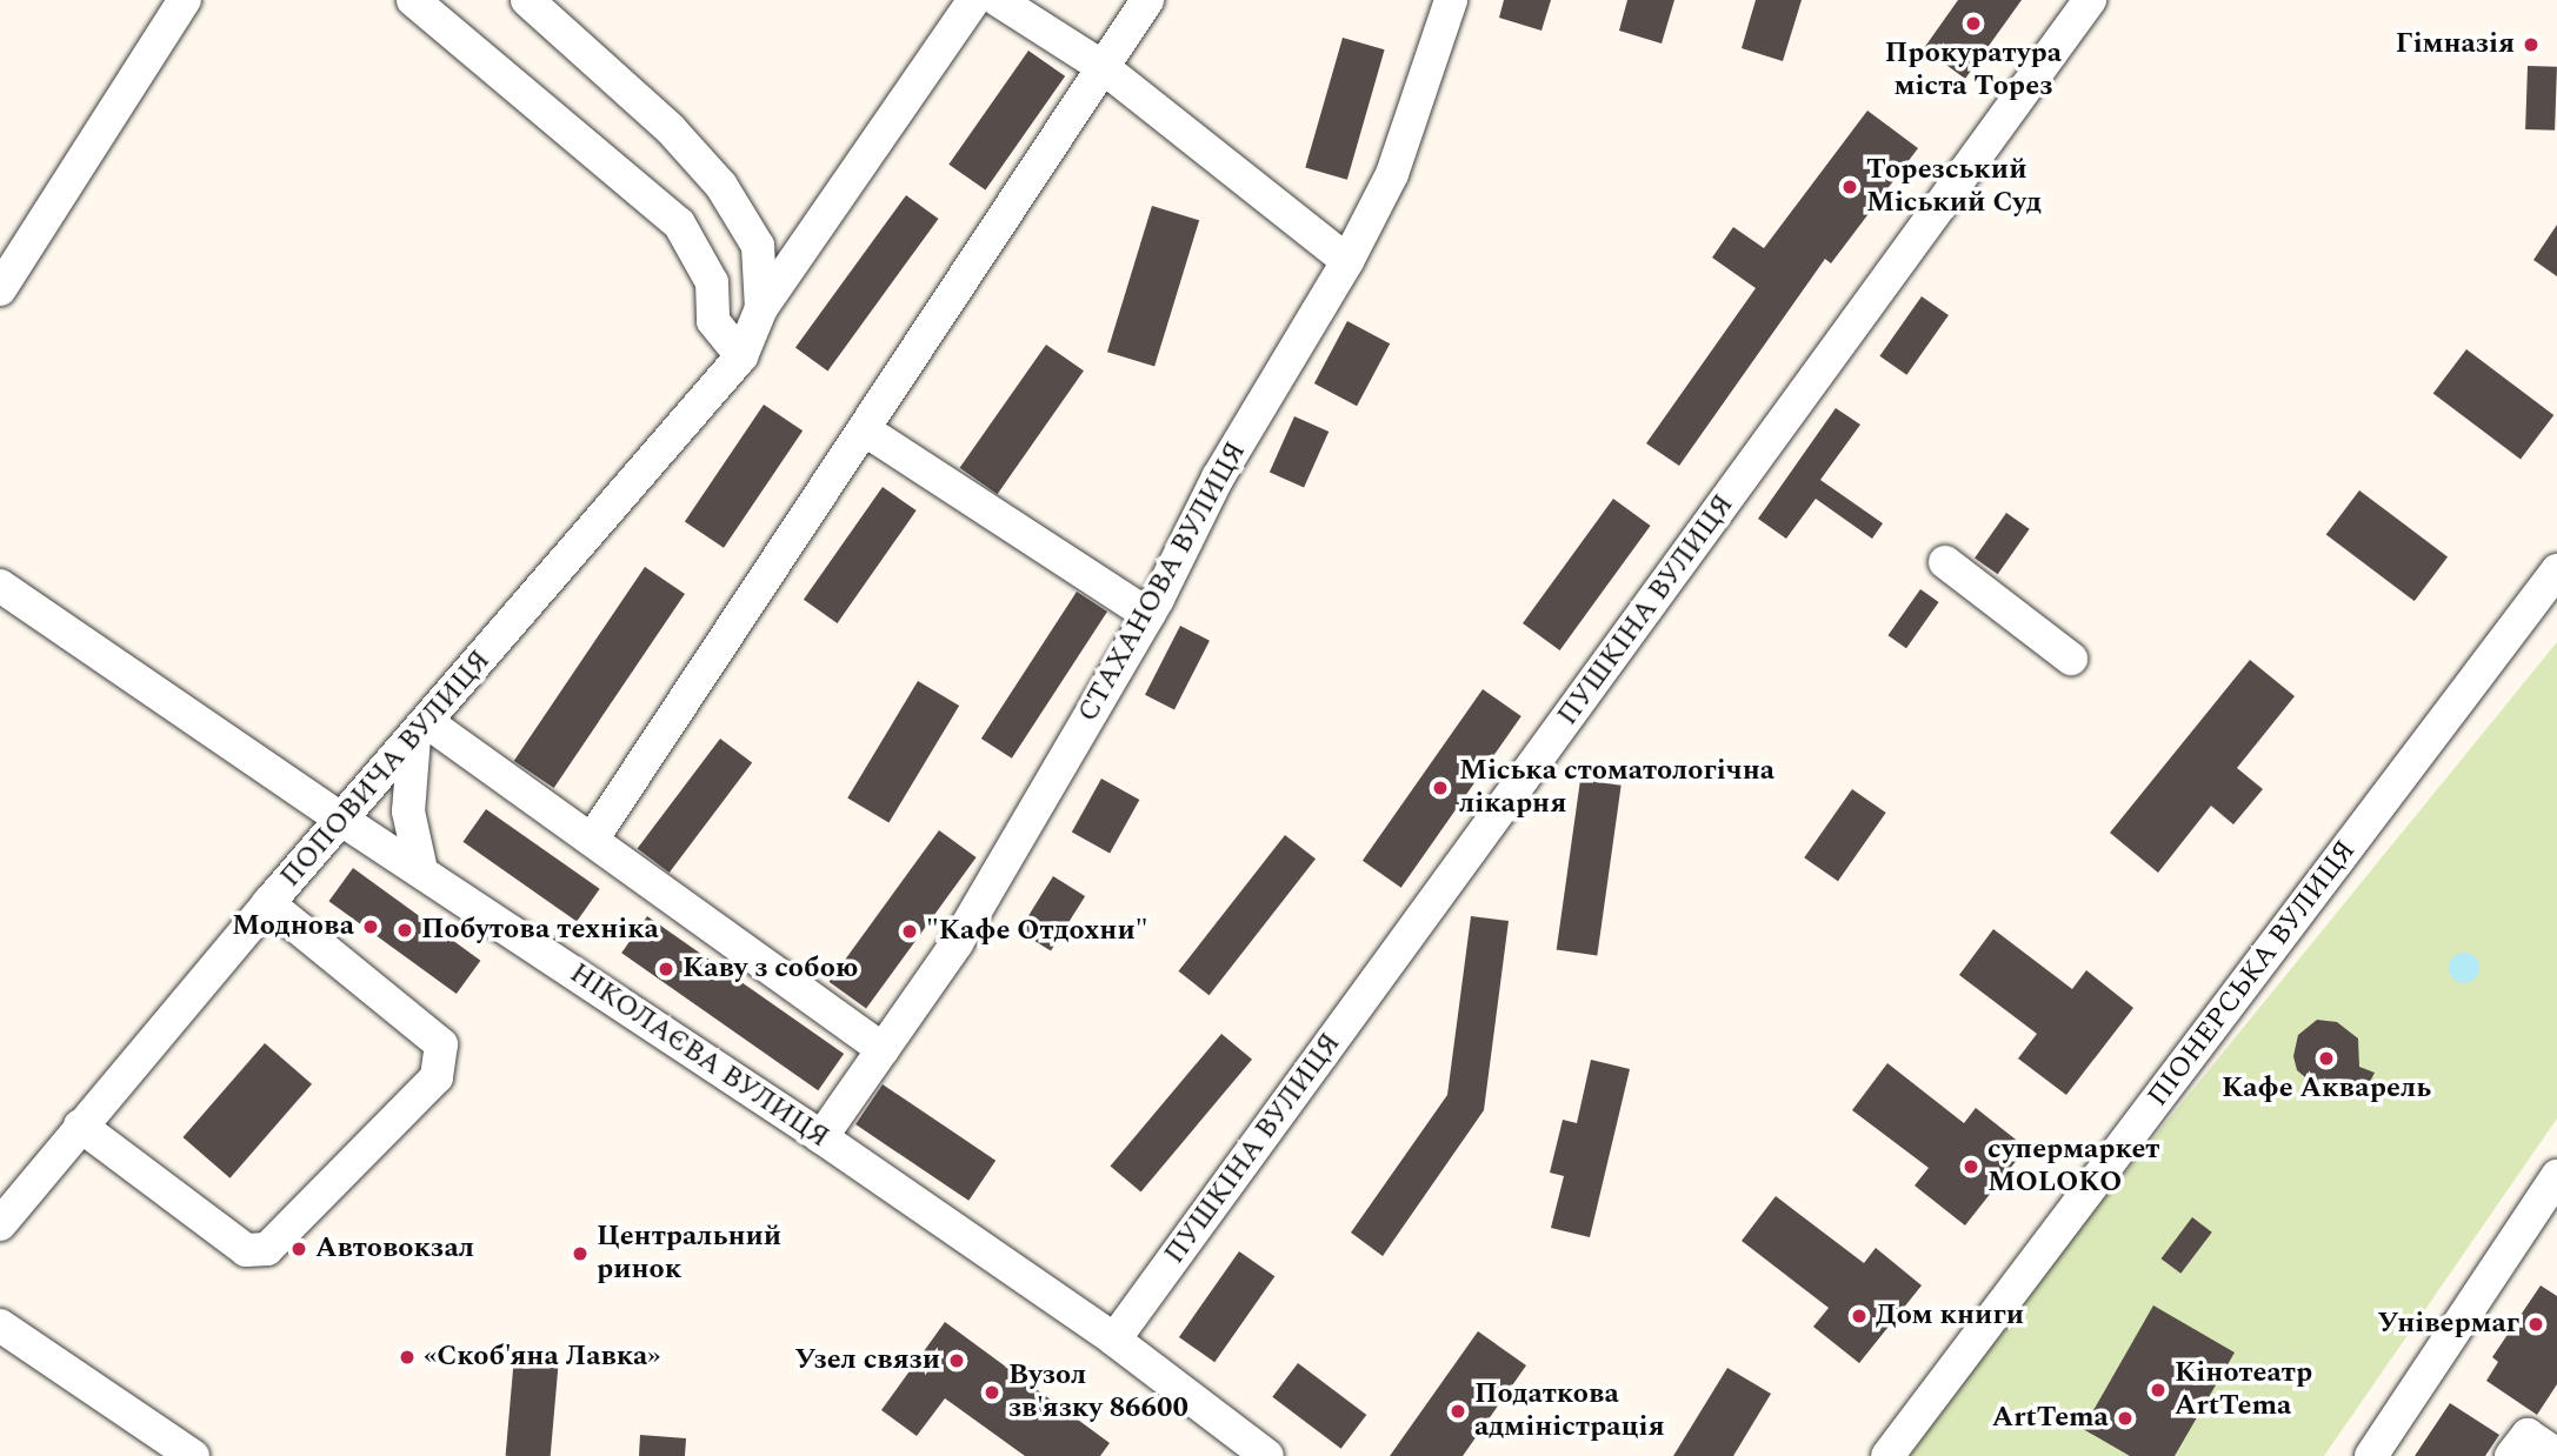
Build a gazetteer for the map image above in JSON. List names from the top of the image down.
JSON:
{
  "streets": {
    "street": [
      "СТАХАНОВА ВУЛИЦЯ",
      "ПУШКІНА ВУЛИЦЯ",
      "ПОПОВИЧА ВУЛИЦЯ",
      "ПІОНЕРСЬКА ВУЛИЦЯ",
      "НІКОЛАЄВА ВУЛИЦЯ"
    ]
  },
  "crossings": [
    ["СТАХАНОВА ВУЛИЦЯ", "НІКОЛАЄВА ВУЛИЦЯ"],
    ["ПУШКІНА ВУЛИЦЯ", "НІКОЛАЄВА ВУЛИЦЯ"],
    ["ПОПОВИЧА ВУЛИЦЯ", "НІКОЛАЄВА ВУЛИЦЯ"]
  ],
  "places": [
    "Прокуратура міста Торез",
    "Гімназія",
    "Торезський Міський Суд",
    "Міська стоматологічна лікарня",
    "Моднова",
    "Побутова техніка",
    "\"Кафе Отдохни\"",
    "Каву з собою",
    "Кафе Акварель",
    "супермаркет MOLOKO",
    "Автовокзал",
    "Центральний ринок",
    "Дом книги",
    "Універмаг",
    "«Скоб'яна Лавка»",
    "Узел связи",
    "Кінотеатр ArtTema",
    "Вузол зв'язку 86600",
    "Податкова адміністрація",
    "ArtTema"
  ]
}
